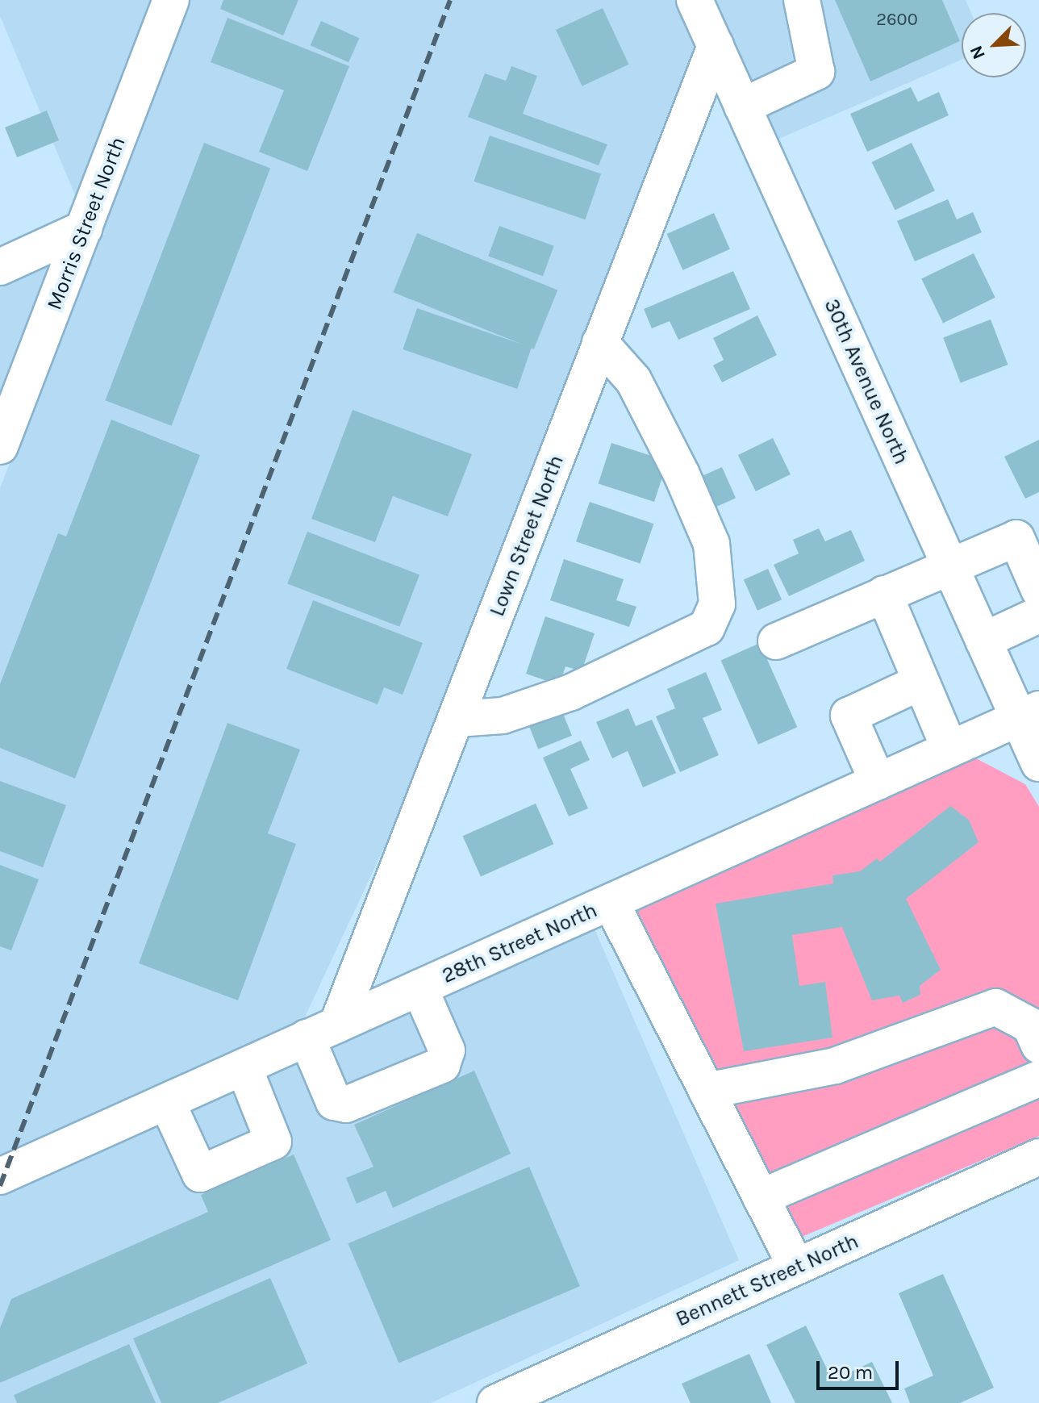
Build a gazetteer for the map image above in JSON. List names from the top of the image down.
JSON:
{
  "streets": {
    "street": [
      "Morris Street North",
      "30th Avenue North",
      "Lown Street North",
      "28th Street North",
      "Bennett Street North"
    ]
  },
  "crossings": [
    ["30th Avenue North", "Lown Street North"],
    ["30th Avenue North", "28th Street North"],
    ["Lown Street North", "28th Street North"]
  ],
  "house_numbers": ["2600"],
  "scale_bar": "20 m",
  "north": "bottom left"
}
